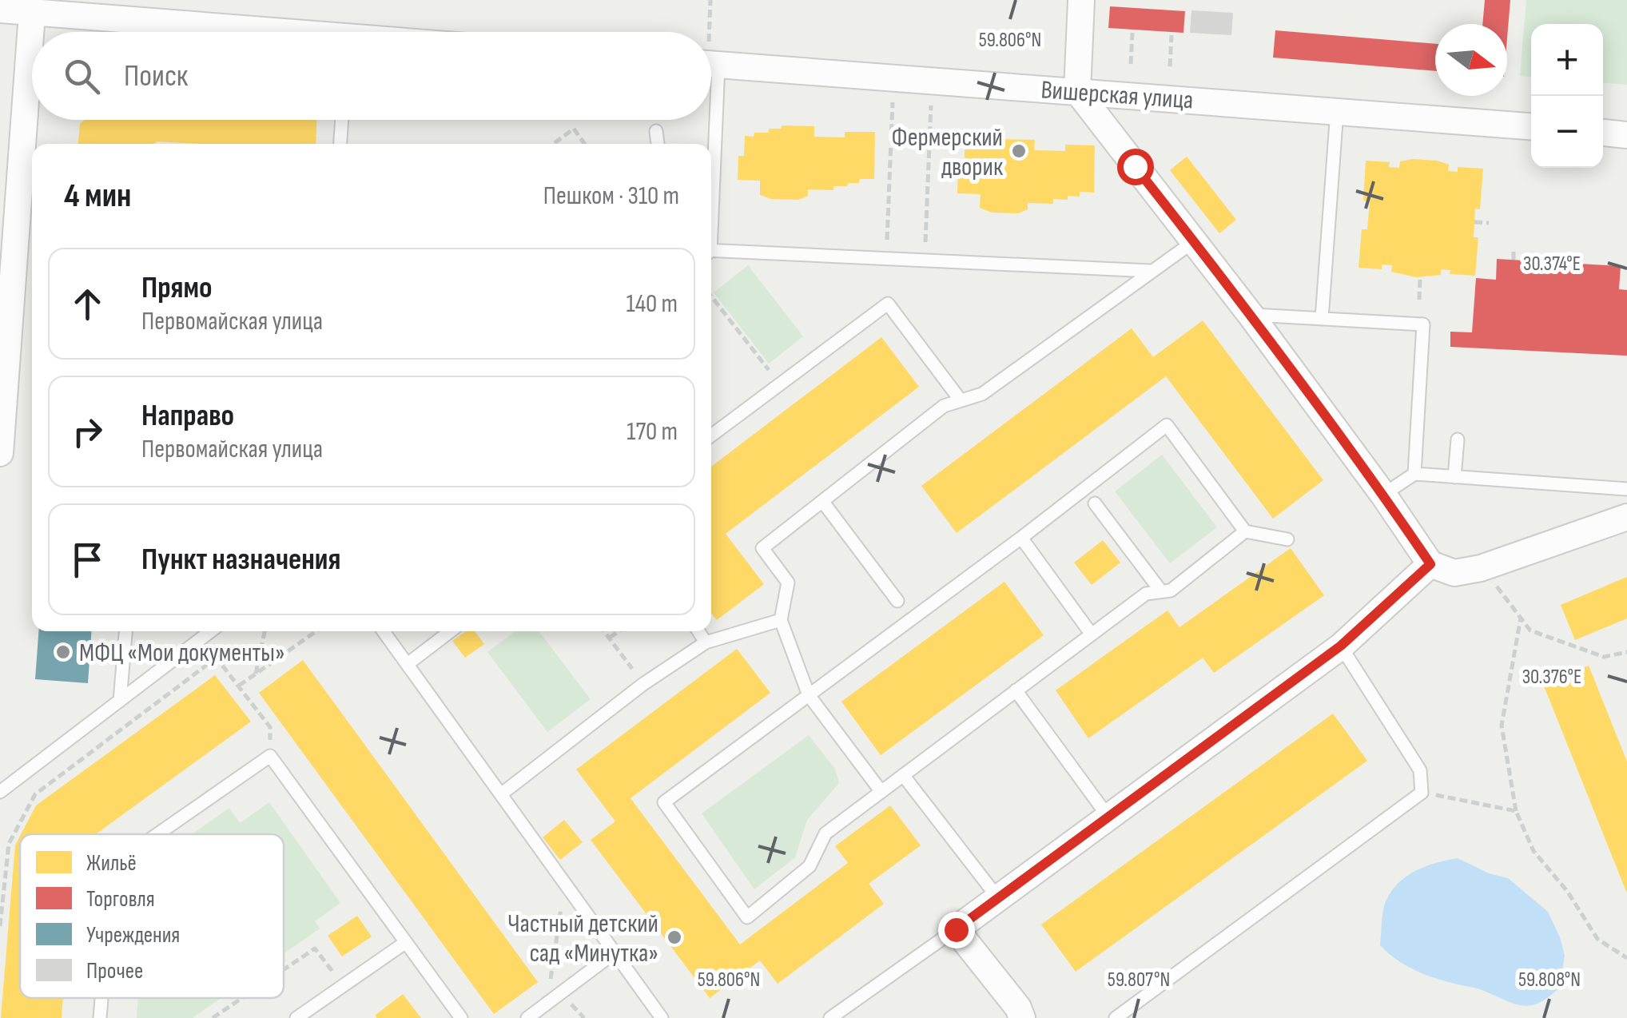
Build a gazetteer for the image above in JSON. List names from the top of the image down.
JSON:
{
  "streets": {
    "street": ["Вишерская улица"]
  },
  "places": ["Фермерский дворик", "МФЦ «Мои документы»", "Частный детский сад «Минутка»"],
  "legend": [
    "Жильё",
    "Торговля",
    "Учреждения",
    "Прочее"
  ],
  "north": "right",
  "page": {
    "map_buttons": ["+", "−"],
    "search": "Поиск",
    "heading": ["4 мин", "Пешком · 310 m"],
    "list": [
      ["Прямо", "Первомайская улица", "140 m"],
      ["Направо", "Первомайская улица", "170 m"],
      "Пункт назначения"
    ]
  },
  "coordinates": [
    "59.806°N",
    "30.374°E",
    "30.376°E",
    "59.807°N",
    "59.808°N"
  ]
}
